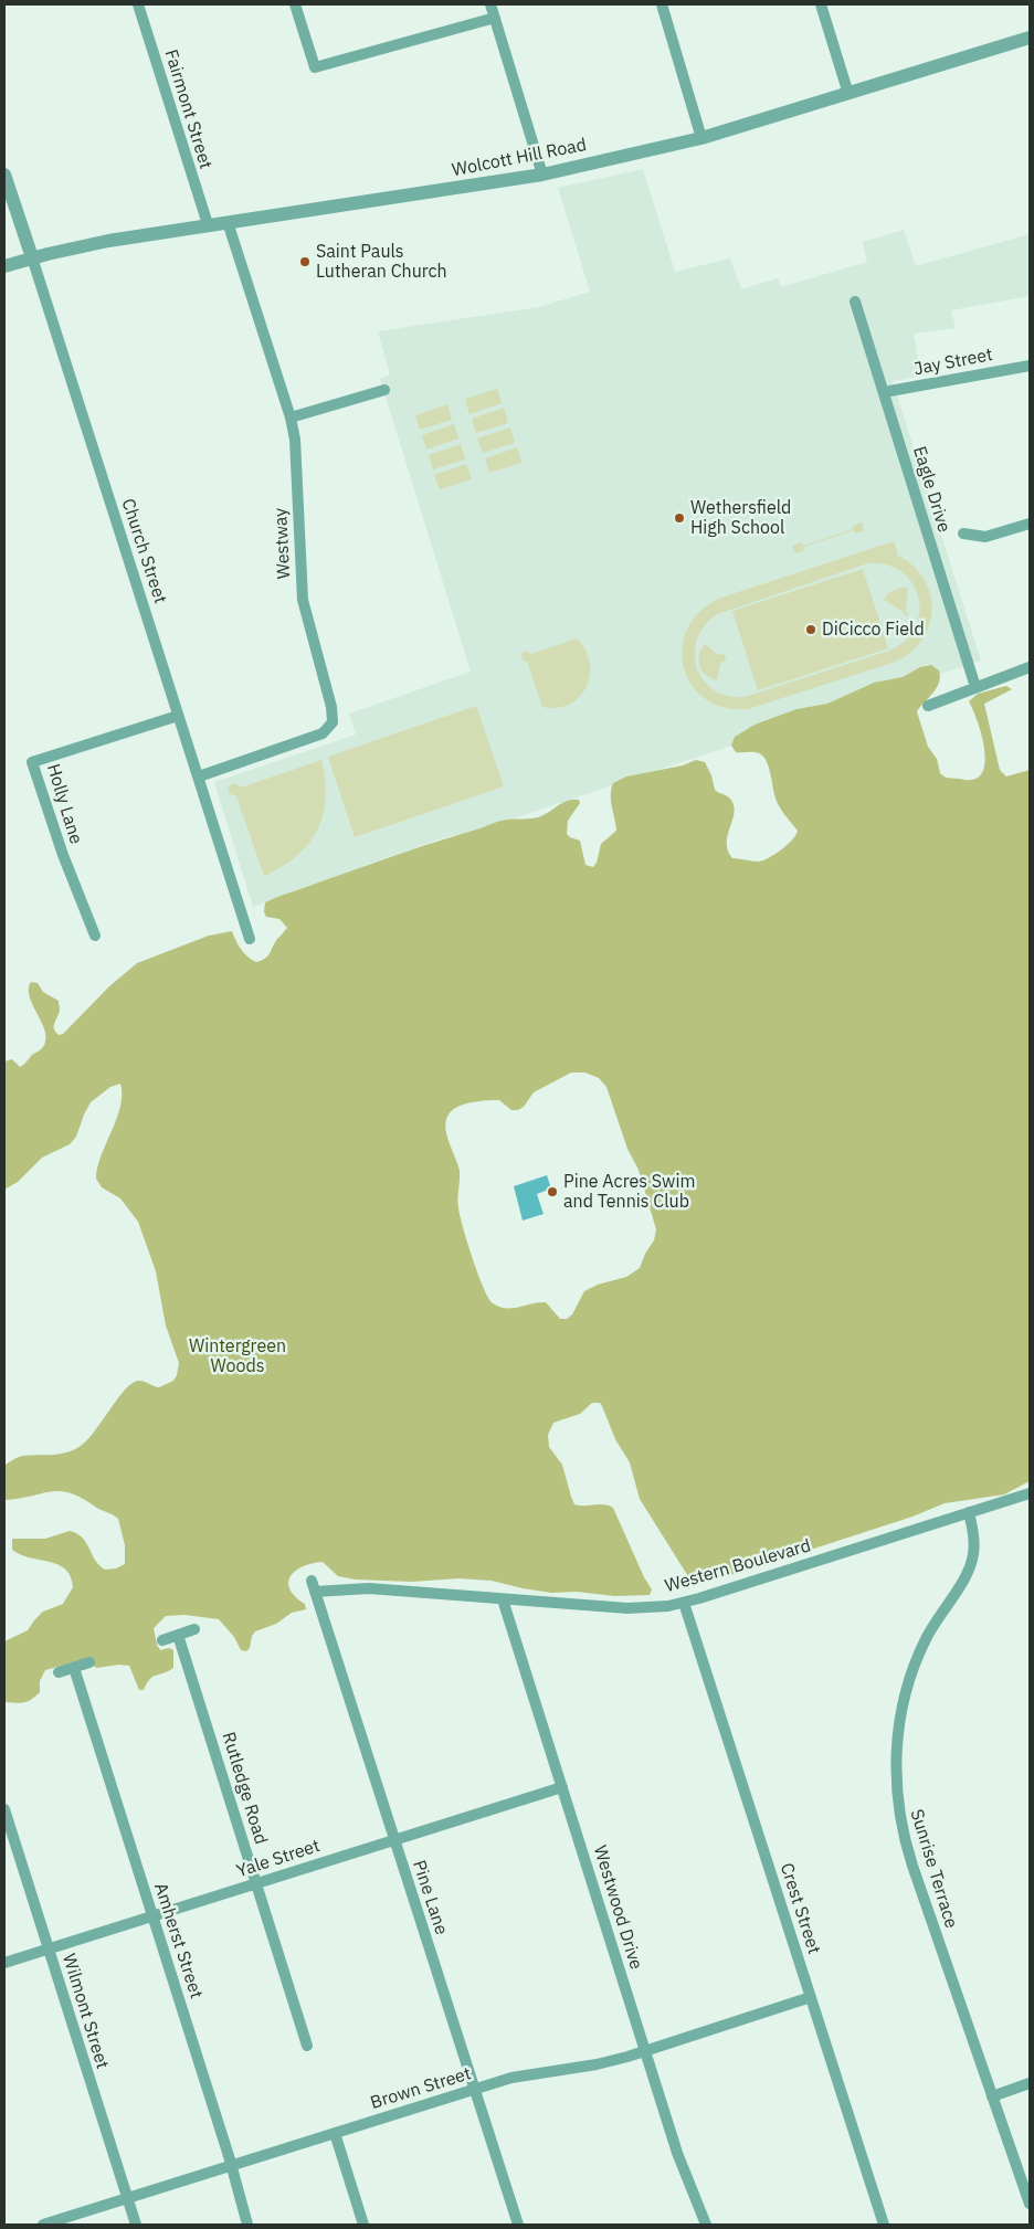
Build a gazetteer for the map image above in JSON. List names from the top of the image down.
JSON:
{
  "streets": {
    "street": [
      "Fairmont Street",
      "Wolcott Hill Road",
      "Jay Street",
      "Eagle Drive",
      "Westway",
      "Church Street",
      "Holly Lane",
      "Western Boulevard",
      "Rutledge Road",
      "Yale Street",
      "Sunrise Terrace",
      "Pine Lane",
      "Westwood Drive",
      "Crest Street",
      "Amherst Street",
      "Wilmont Street",
      "Brown Street"
    ]
  },
  "crossings": [
    ["Fairmont Street", "Wolcott Hill Road"],
    ["Wolcott Hill Road", "Westway"],
    ["Wolcott Hill Road", "Church Street"],
    ["Jay Street", "Eagle Drive"],
    ["Westway", "Church Street"],
    ["Church Street", "Holly Lane"],
    ["Western Boulevard", "Sunrise Terrace"],
    ["Western Boulevard", "Pine Lane"],
    ["Western Boulevard", "Westwood Drive"],
    ["Western Boulevard", "Crest Street"],
    ["Rutledge Road", "Yale Street"],
    ["Yale Street", "Pine Lane"],
    ["Yale Street", "Westwood Drive"],
    ["Yale Street", "Amherst Street"],
    ["Yale Street", "Wilmont Street"],
    ["Pine Lane", "Brown Street"],
    ["Westwood Drive", "Brown Street"],
    ["Crest Street", "Brown Street"],
    ["Amherst Street", "Brown Street"],
    ["Wilmont Street", "Brown Street"]
  ],
  "parks": ["Wintergreen Woods"],
  "places": [
    "Saint Pauls Lutheran Church",
    "Wethersfield High School",
    "DiCicco Field",
    "Pine Acres Swim and Tennis Club"
  ]
}
